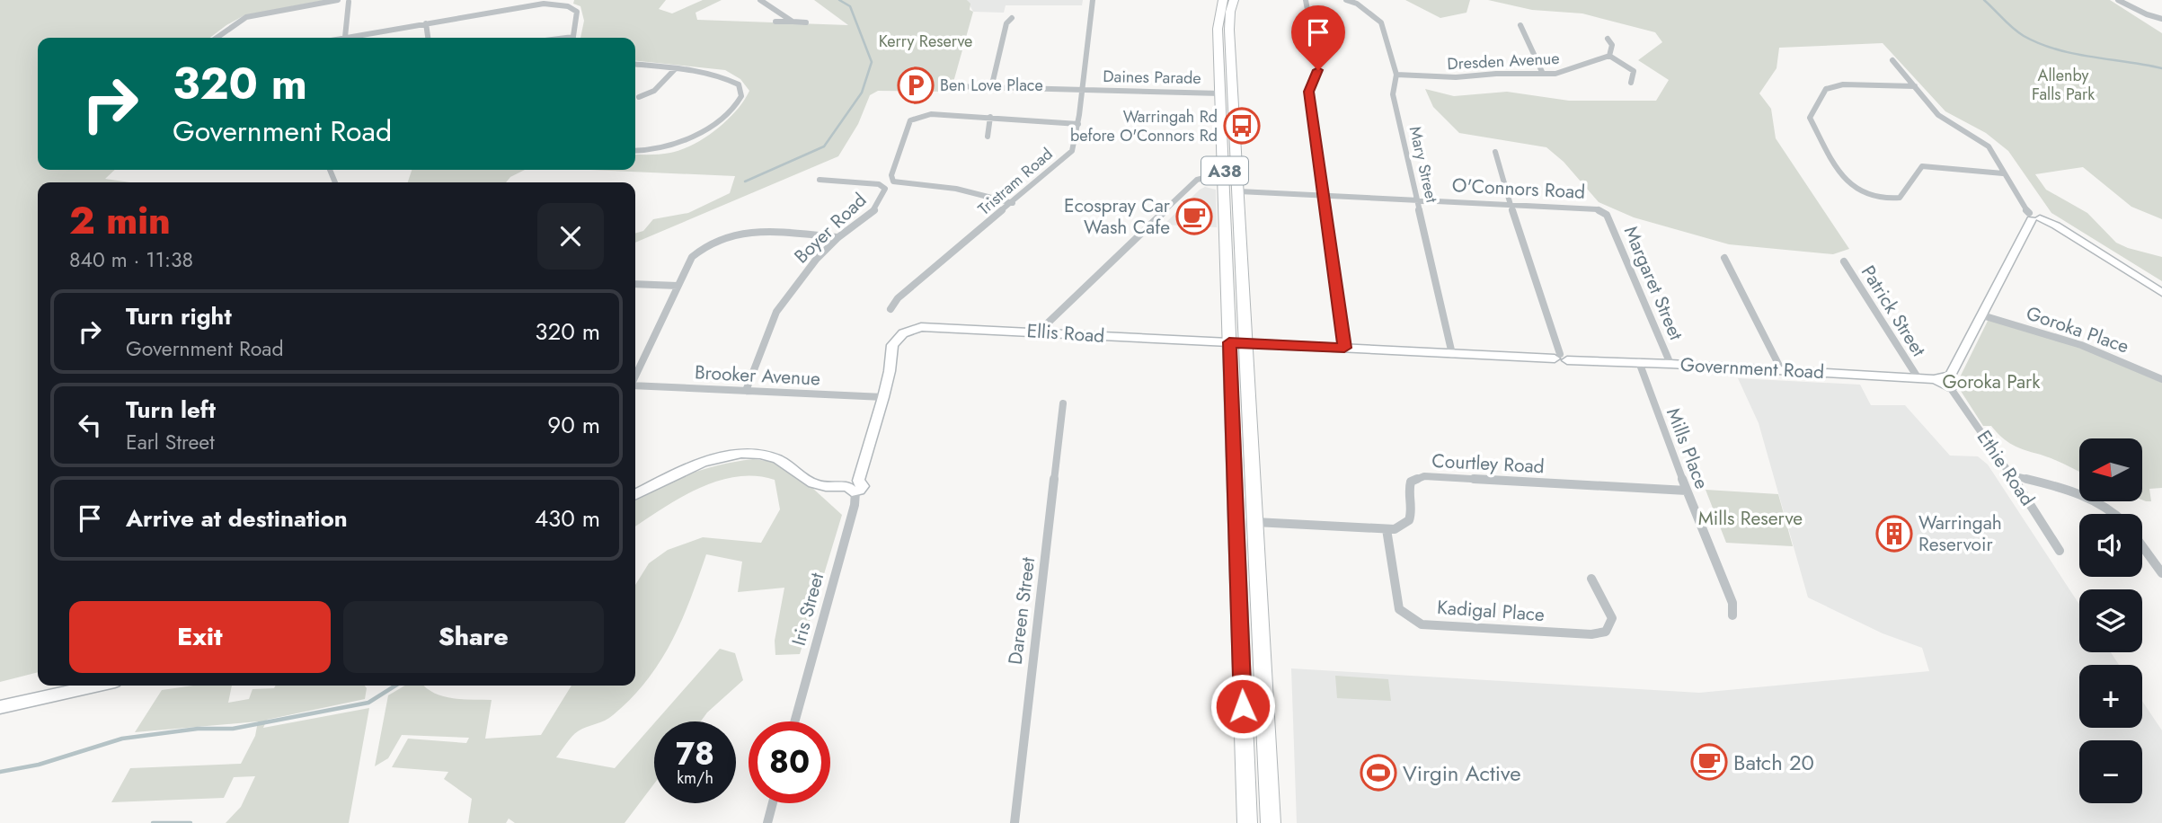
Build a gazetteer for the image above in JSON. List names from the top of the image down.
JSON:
{
  "streets": {
    "highway": ["A38"],
    "street": [
      "Dresden Avenue",
      "Daines Parade",
      "Mary Street",
      "Tristram Road",
      "O'Connors Road",
      "Boyer Road",
      "Margaret Street",
      "Patrick Street",
      "Goroka Place",
      "Ellis Road",
      "Government Road",
      "Brooker Avenue",
      "Mills Place",
      "Courtley Road",
      "Ethie Road",
      "Iris Street",
      "Dareen Street",
      "Kadigal Place"
    ]
  },
  "crossings": [
    ["Dresden Avenue", "Mary Street"],
    ["Daines Parade", "A38"],
    ["Daines Parade", "Tristram Road"],
    ["Mary Street", "O'Connors Road"],
    ["Mary Street", "Government Road"],
    ["A38", "O'Connors Road"],
    ["A38", "Ellis Road"],
    ["A38", "Government Road"],
    ["O'Connors Road", "Margaret Street"],
    ["Boyer Road", "Brooker Avenue"],
    ["Margaret Street", "Government Road"],
    ["Patrick Street", "Government Road"],
    ["Ellis Road", "Government Road"],
    ["Ellis Road", "Brooker Avenue"],
    ["Government Road", "Mills Place"],
    ["Government Road", "Ethie Road"],
    ["Mills Place", "Courtley Road"],
    ["Courtley Road", "Kadigal Place"]
  ],
  "parks": [
    "Kerry Reserve",
    "Allenby Falls Park",
    "Goroka Park",
    "Mills Reserve"
  ],
  "places": {
    "parking": ["Ben Love Place"],
    "bus stop": ["Warringah Rd before O'Connors Rd"],
    "cafe": ["Ecospray Car Wash Cafe", "Batch 20"],
    "building": ["Warringah Reservoir"],
    "sports": ["Virgin Active"]
  },
  "north": "left",
  "page": {
    "turn": ["320 m", "Government Road"],
    "heading": ["2 min", "840 m · 11:38"],
    "list": [
      {
        "name": "Turn right",
        "note": "Government Road",
        "value": "320 m"
      },
      {
        "name": "Turn left",
        "note": "Earl Street",
        "value": "90 m"
      },
      {
        "name": "Arrive at destination",
        "value": "430 m"
      }
    ],
    "map_buttons": ["+", "−"],
    "buttons": ["Exit", "Share"],
    "speed": "78 km/h",
    "limit": "80"
  }
}
